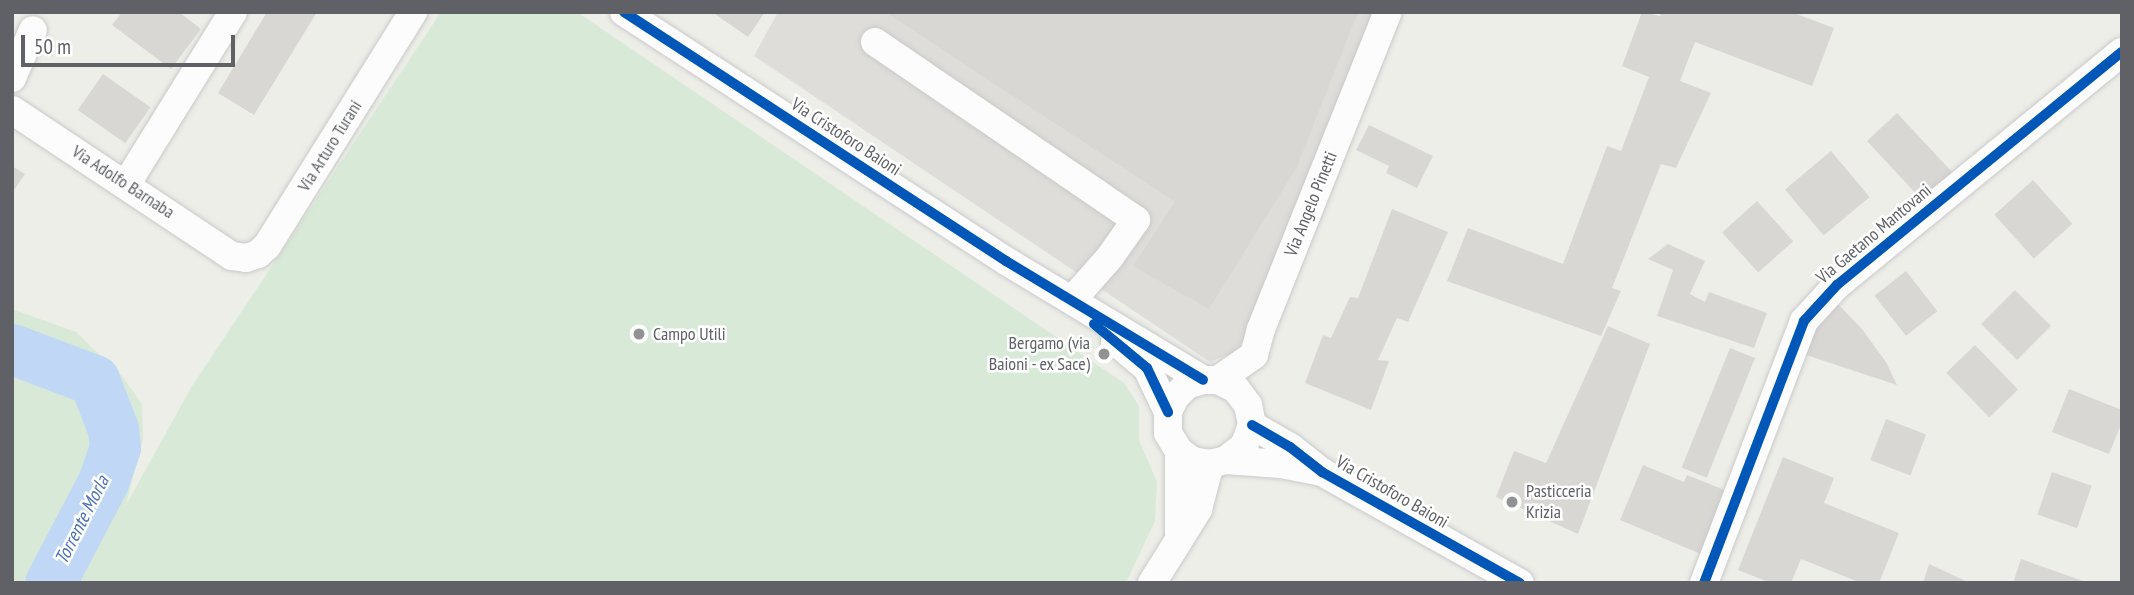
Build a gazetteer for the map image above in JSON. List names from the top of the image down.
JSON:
{
  "streets": {
    "street": [
      "Via Cristoforo Baioni",
      "Via Arturo Turani",
      "Via Adolfo Barnaba",
      "Via Angelo Pinetti",
      "Via Gaetano Mantovani"
    ]
  },
  "crossings": [
    ["Via Cristoforo Baioni", "Via Angelo Pinetti"],
    ["Via Arturo Turani", "Via Adolfo Barnaba"]
  ],
  "water": ["Torrente Morla"],
  "places": ["Campo Utili", "Bergamo (via Baioni - ex Sace)", "Pasticceria Krizia"],
  "scale_bar": "50 m"
}
